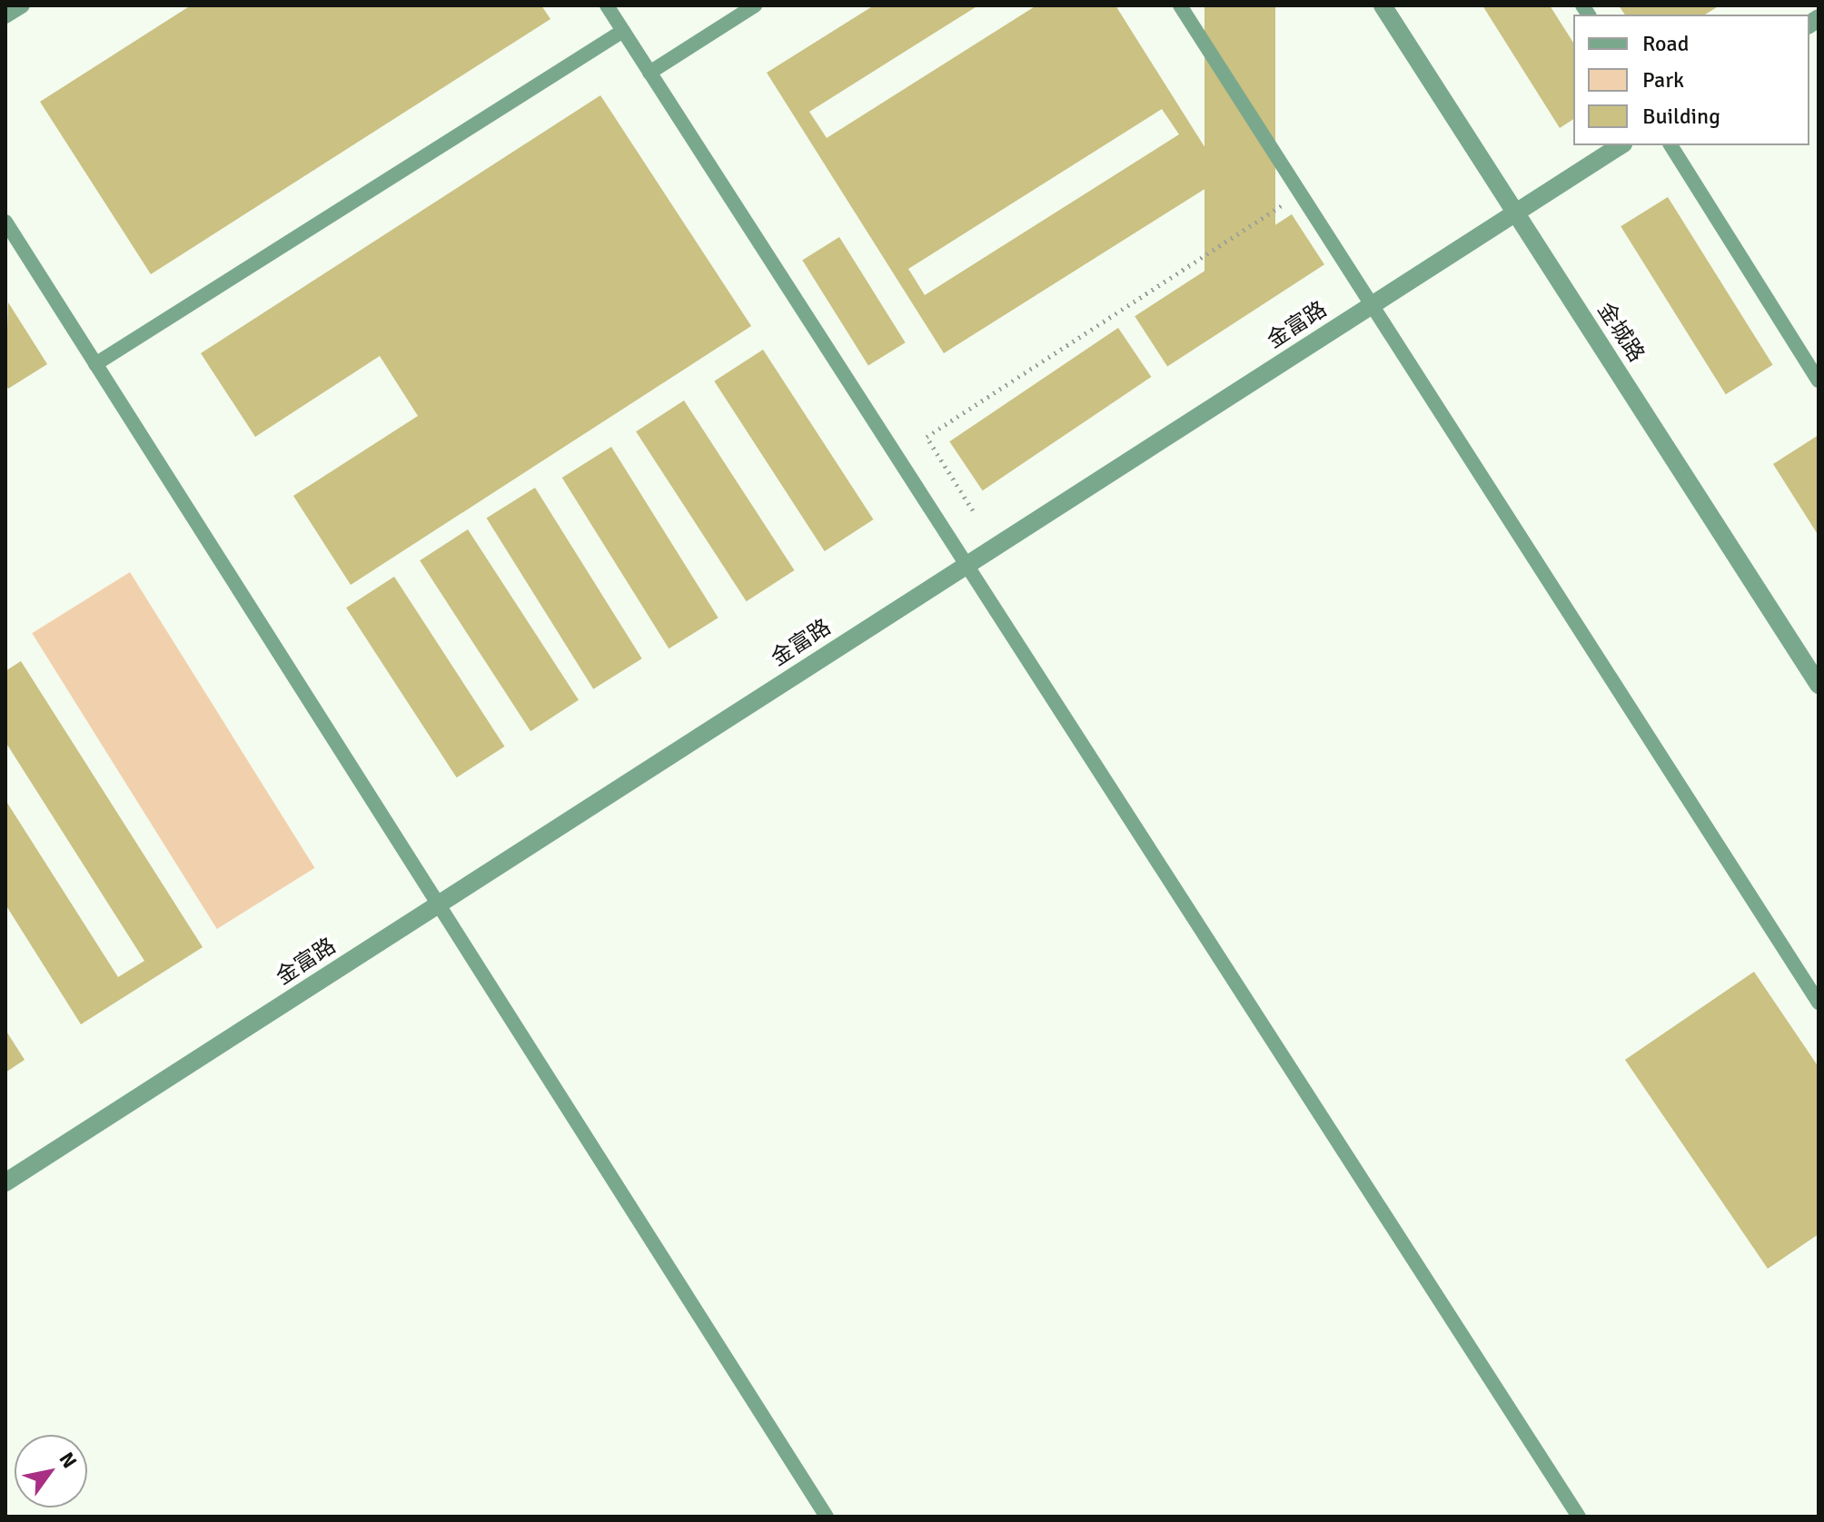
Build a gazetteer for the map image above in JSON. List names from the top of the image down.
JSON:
{
  "streets": {
    "street": ["金富路", "金城路"]
  },
  "crossings": [
    ["金富路", "金城路"]
  ],
  "legend": ["Road", "Park", "Building"],
  "north": "top right"
}
